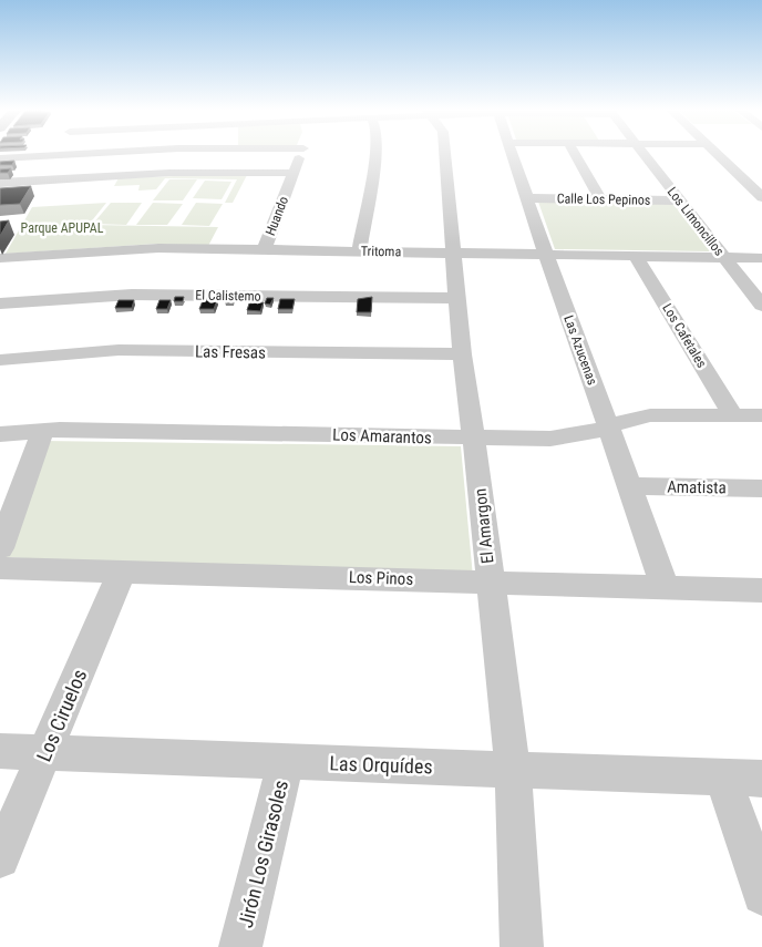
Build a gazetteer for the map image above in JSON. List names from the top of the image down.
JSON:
{
  "streets": {
    "street": [
      "Calle Los Pepinos",
      "Huando",
      "Los Limoncillos",
      "Tritoma",
      "El Calistemo",
      "Los Cafetales",
      "Las Azucenas",
      "Las Fresas",
      "Los Amarantos",
      "Amatista",
      "El Amargon",
      "Los Pinos",
      "Los Ciruelos",
      "Las Orquídes",
      "Jirón Los Girasoles"
    ]
  },
  "crossings": [
    ["Calle Los Pepinos", "Los Limoncillos"],
    ["Calle Los Pepinos", "Las Azucenas"],
    ["Huando", "Tritoma"],
    ["Los Limoncillos", "Tritoma"],
    ["Tritoma", "Los Cafetales"],
    ["Tritoma", "Las Azucenas"],
    ["Tritoma", "El Amargon"],
    ["El Calistemo", "El Amargon"],
    ["Los Cafetales", "Los Amarantos"],
    ["Las Azucenas", "Los Amarantos"],
    ["Las Azucenas", "Amatista"],
    ["Las Azucenas", "Los Pinos"],
    ["Las Fresas", "El Amargon"],
    ["Los Amarantos", "El Amargon"],
    ["El Amargon", "Los Pinos"],
    ["El Amargon", "Las Orquídes"],
    ["Los Pinos", "Los Ciruelos"],
    ["Los Ciruelos", "Las Orquídes"],
    ["Las Orquídes", "Jirón Los Girasoles"]
  ],
  "parks": ["Parque APUPAL"]
}
